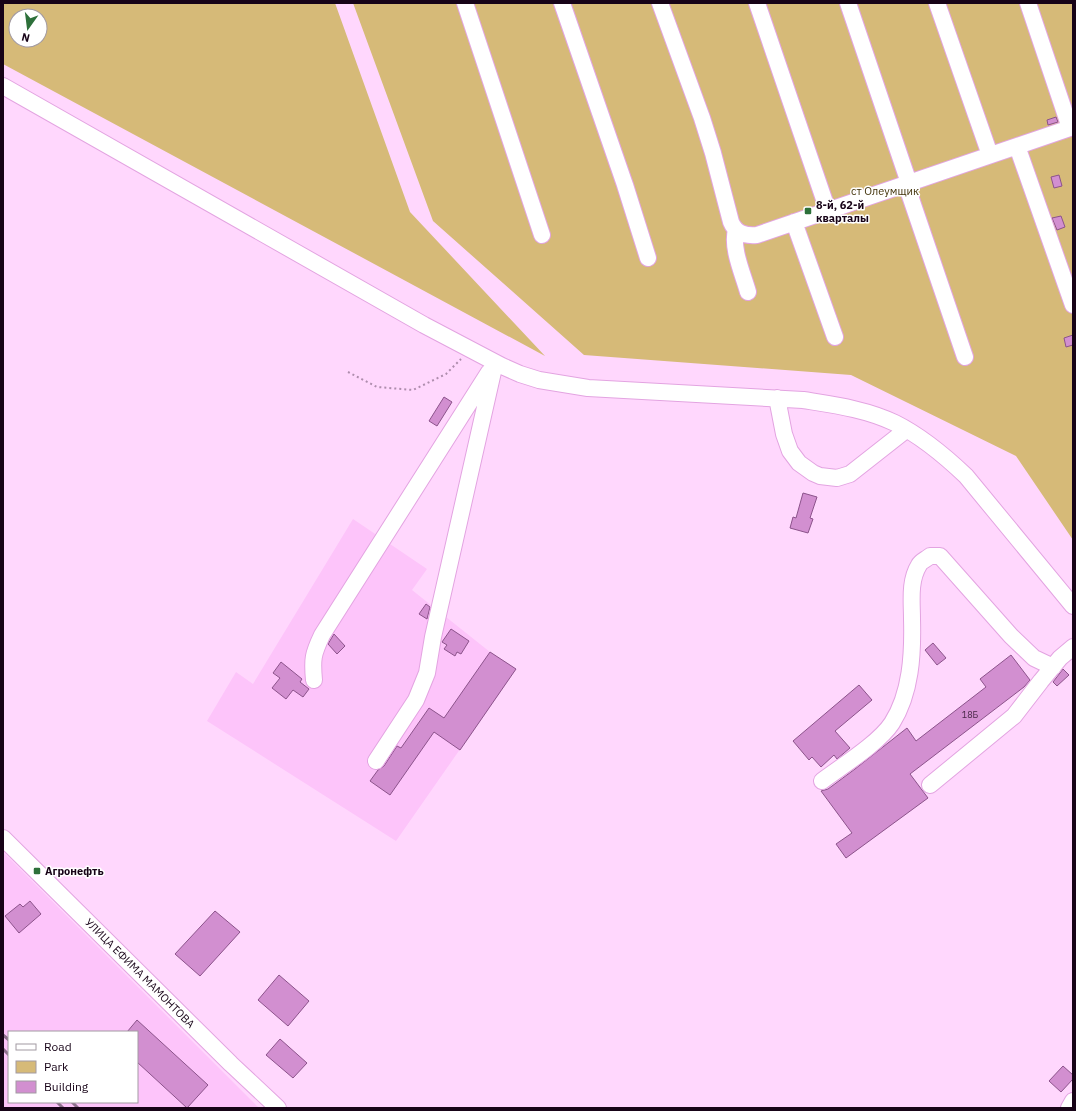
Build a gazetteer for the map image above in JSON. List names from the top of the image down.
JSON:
{
  "streets": {
    "street": ["УЛИЦА ЕФИМА МАМОНТОВА"]
  },
  "parks": ["ст Олеумщик"],
  "places": {
    "transit": ["8-й, 62-й кварталы", "Агронефть"]
  },
  "house_numbers": ["18Б"],
  "legend": ["Road", "Park", "Building"],
  "north": "bottom"
}
